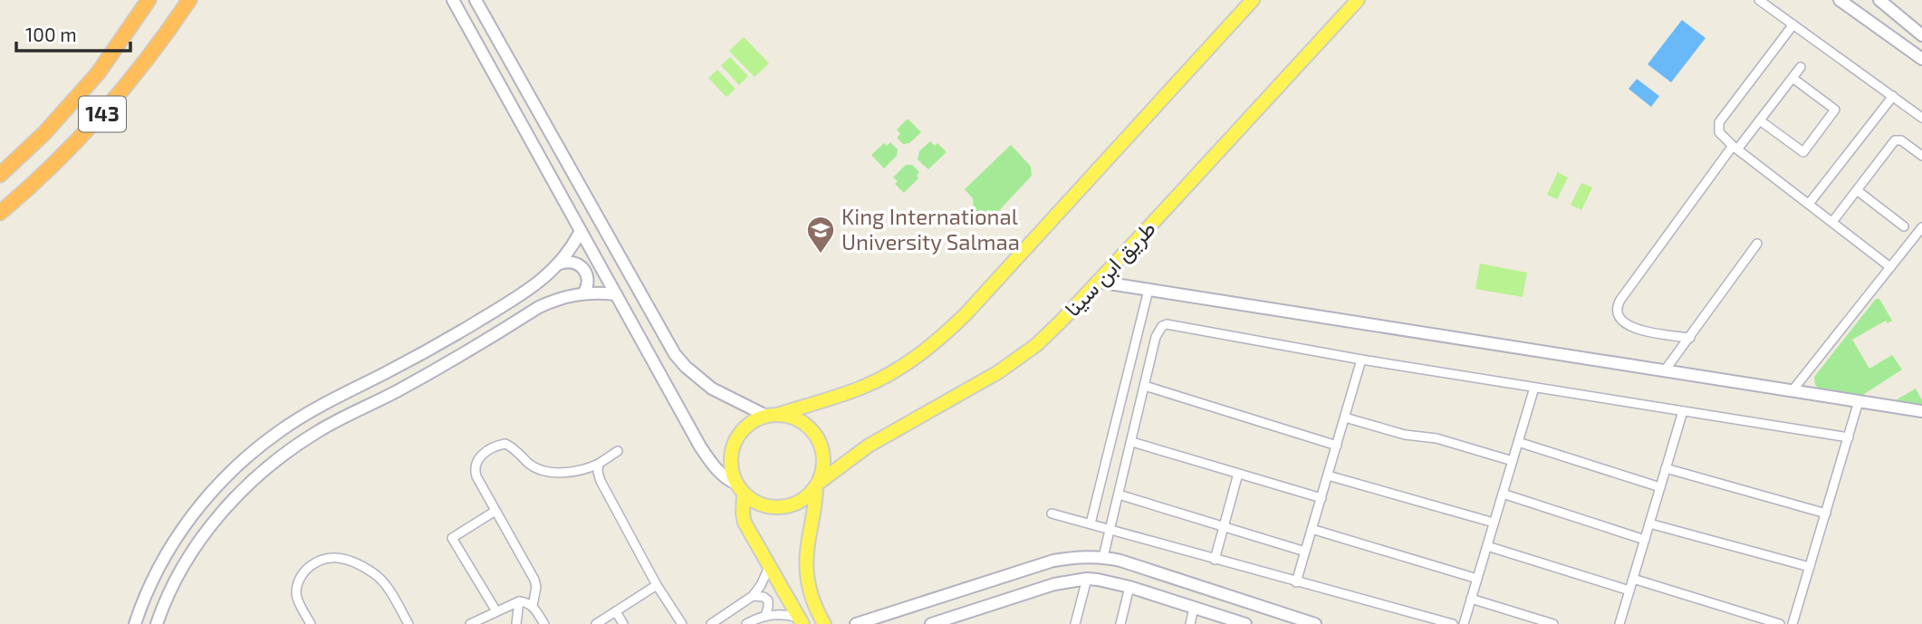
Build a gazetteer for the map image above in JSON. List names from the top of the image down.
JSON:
{
  "streets": {
    "highway": ["143"],
    "main road": ["طريق ابن سينا"]
  },
  "places": {
    "school or university": ["King International University Salmaa"]
  },
  "scale_bar": "100 m"
}
